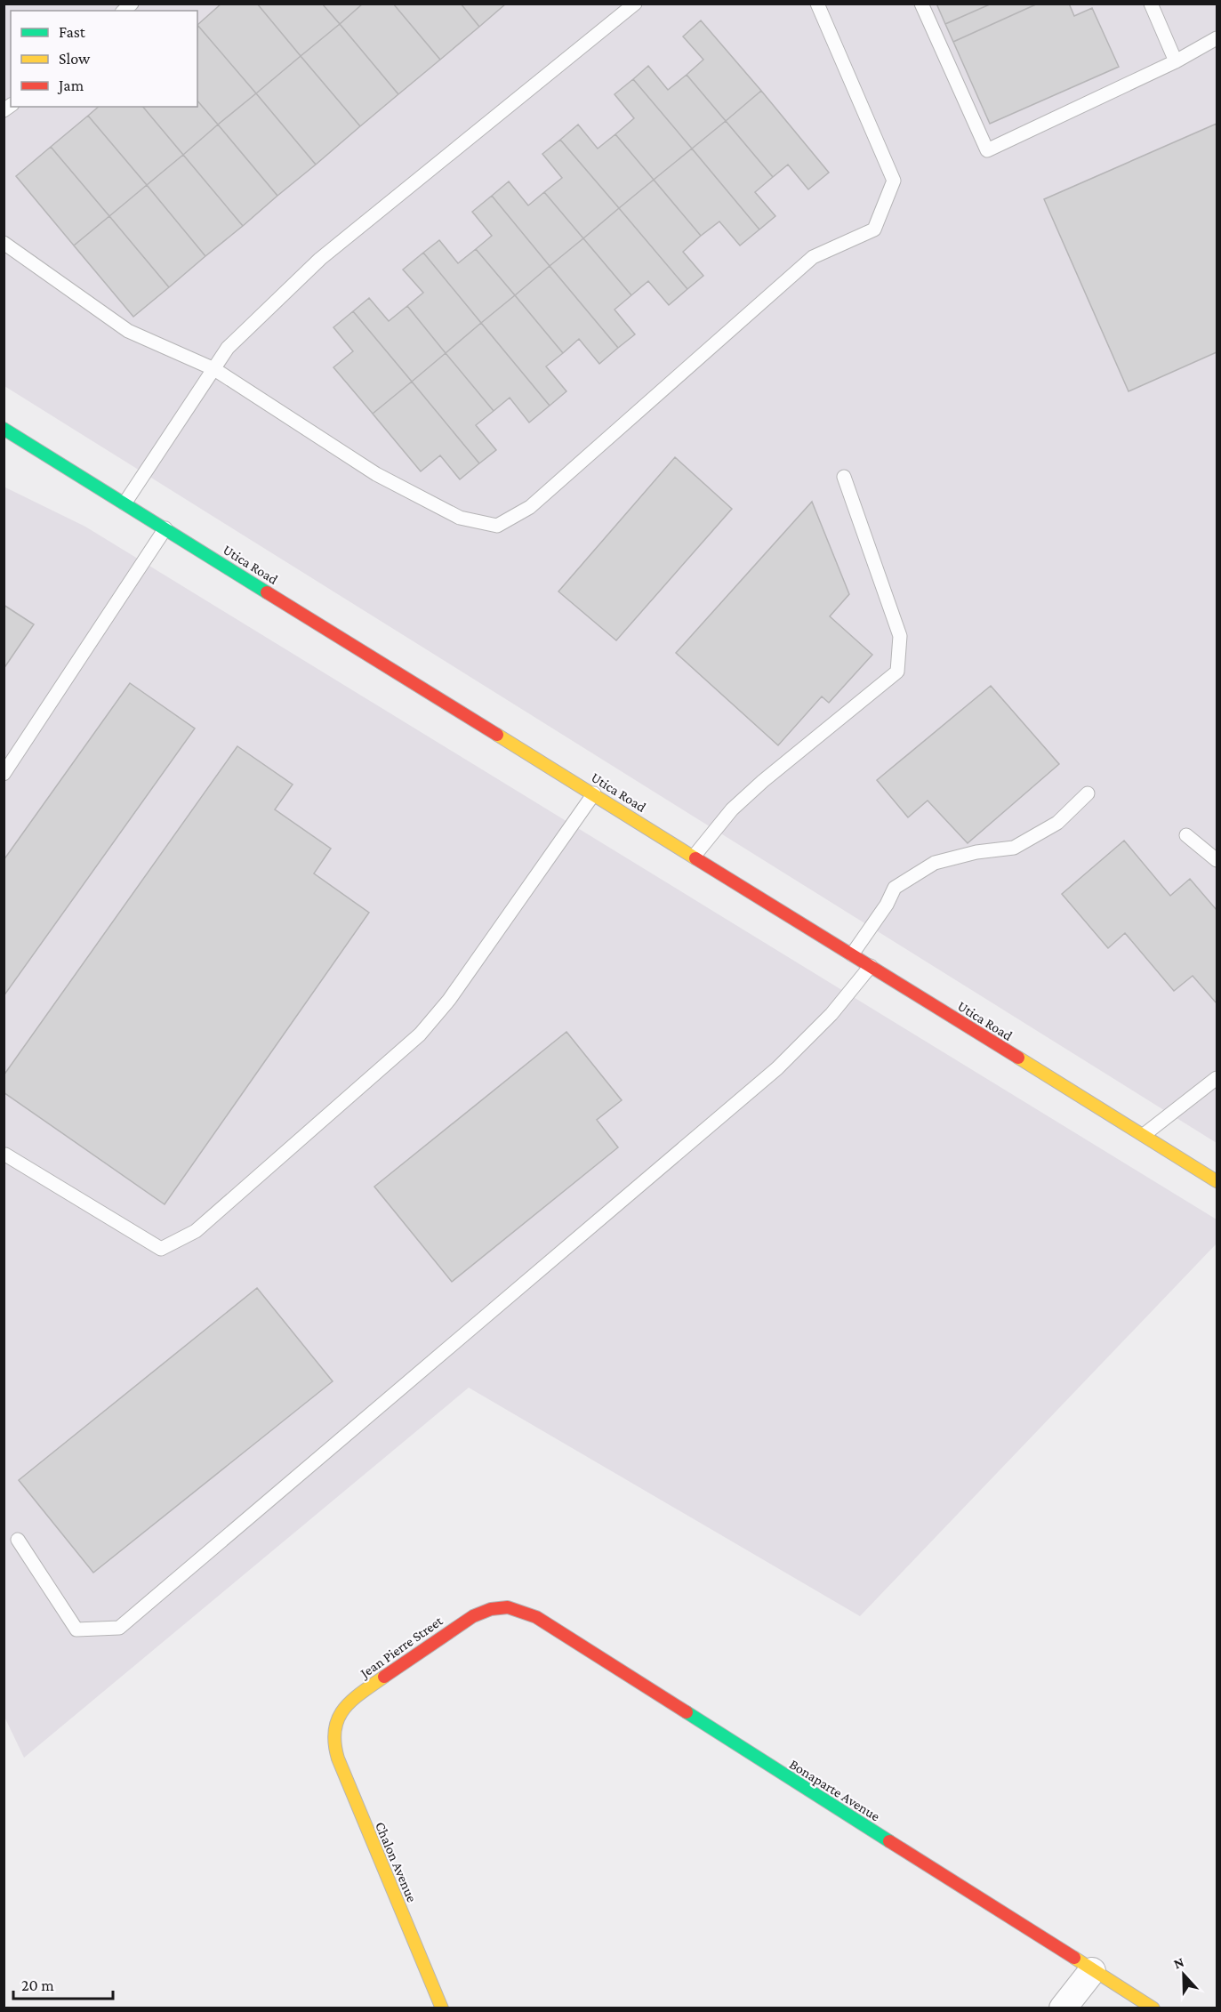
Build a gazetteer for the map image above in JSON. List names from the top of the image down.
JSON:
{
  "streets": {
    "street": [
      "Utica Road",
      "Jean Pierre Street",
      "Bonaparte Avenue",
      "Chalon Avenue"
    ]
  },
  "crossings": [
    ["Jean Pierre Street", "Bonaparte Avenue"],
    ["Jean Pierre Street", "Chalon Avenue"]
  ],
  "legend": ["Fast", "Slow", "Jam"],
  "scale_bar": "20 m",
  "north": "top"
}
